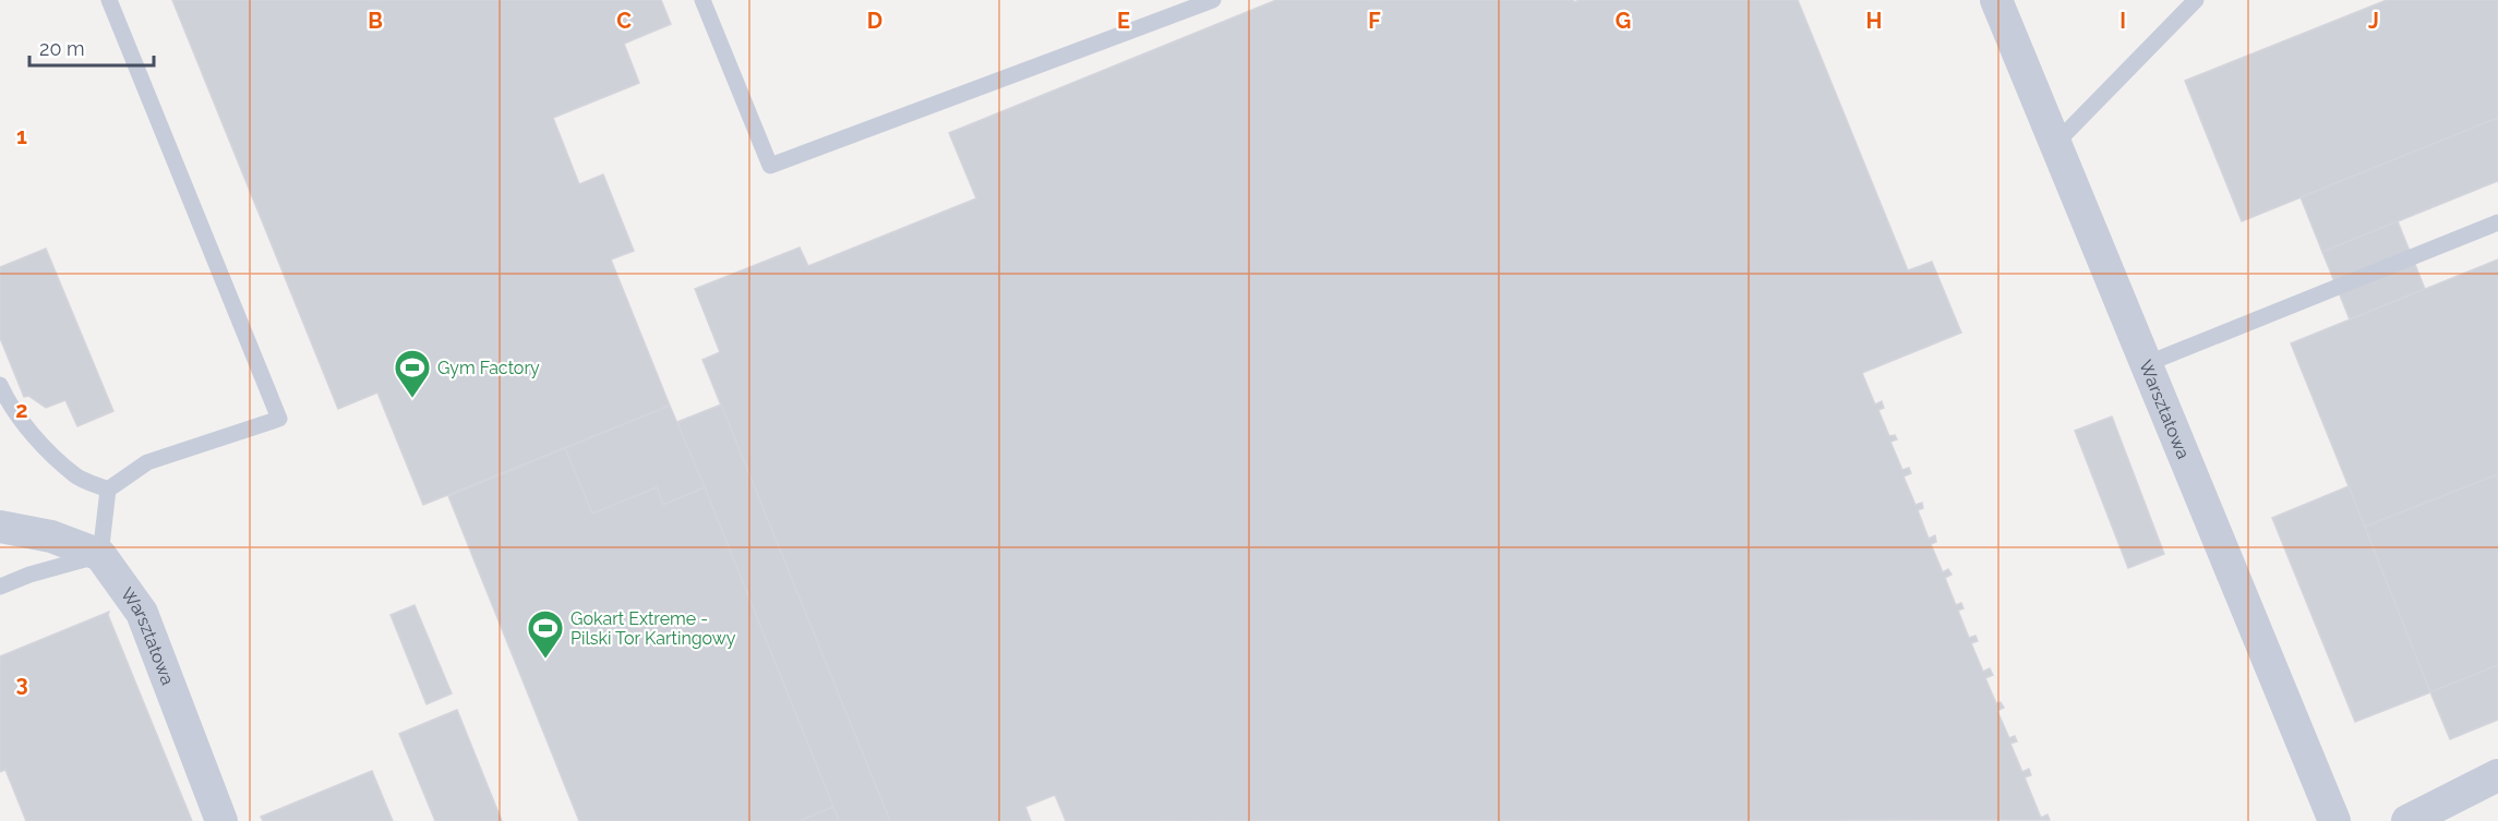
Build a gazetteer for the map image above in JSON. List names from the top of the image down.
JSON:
{
  "streets": {
    "street": ["Warsztatowa"]
  },
  "places": {
    "sports": ["Gym Factory", "Gokart Extreme - Pilski Tor Kartingowy"]
  },
  "scale_bar": "20 m",
  "grid": {
    "columns": [
      "B",
      "C",
      "D",
      "E",
      "F",
      "G",
      "H",
      "I",
      "J"
    ],
    "rows": ["1", "2", "3"]
  }
}
